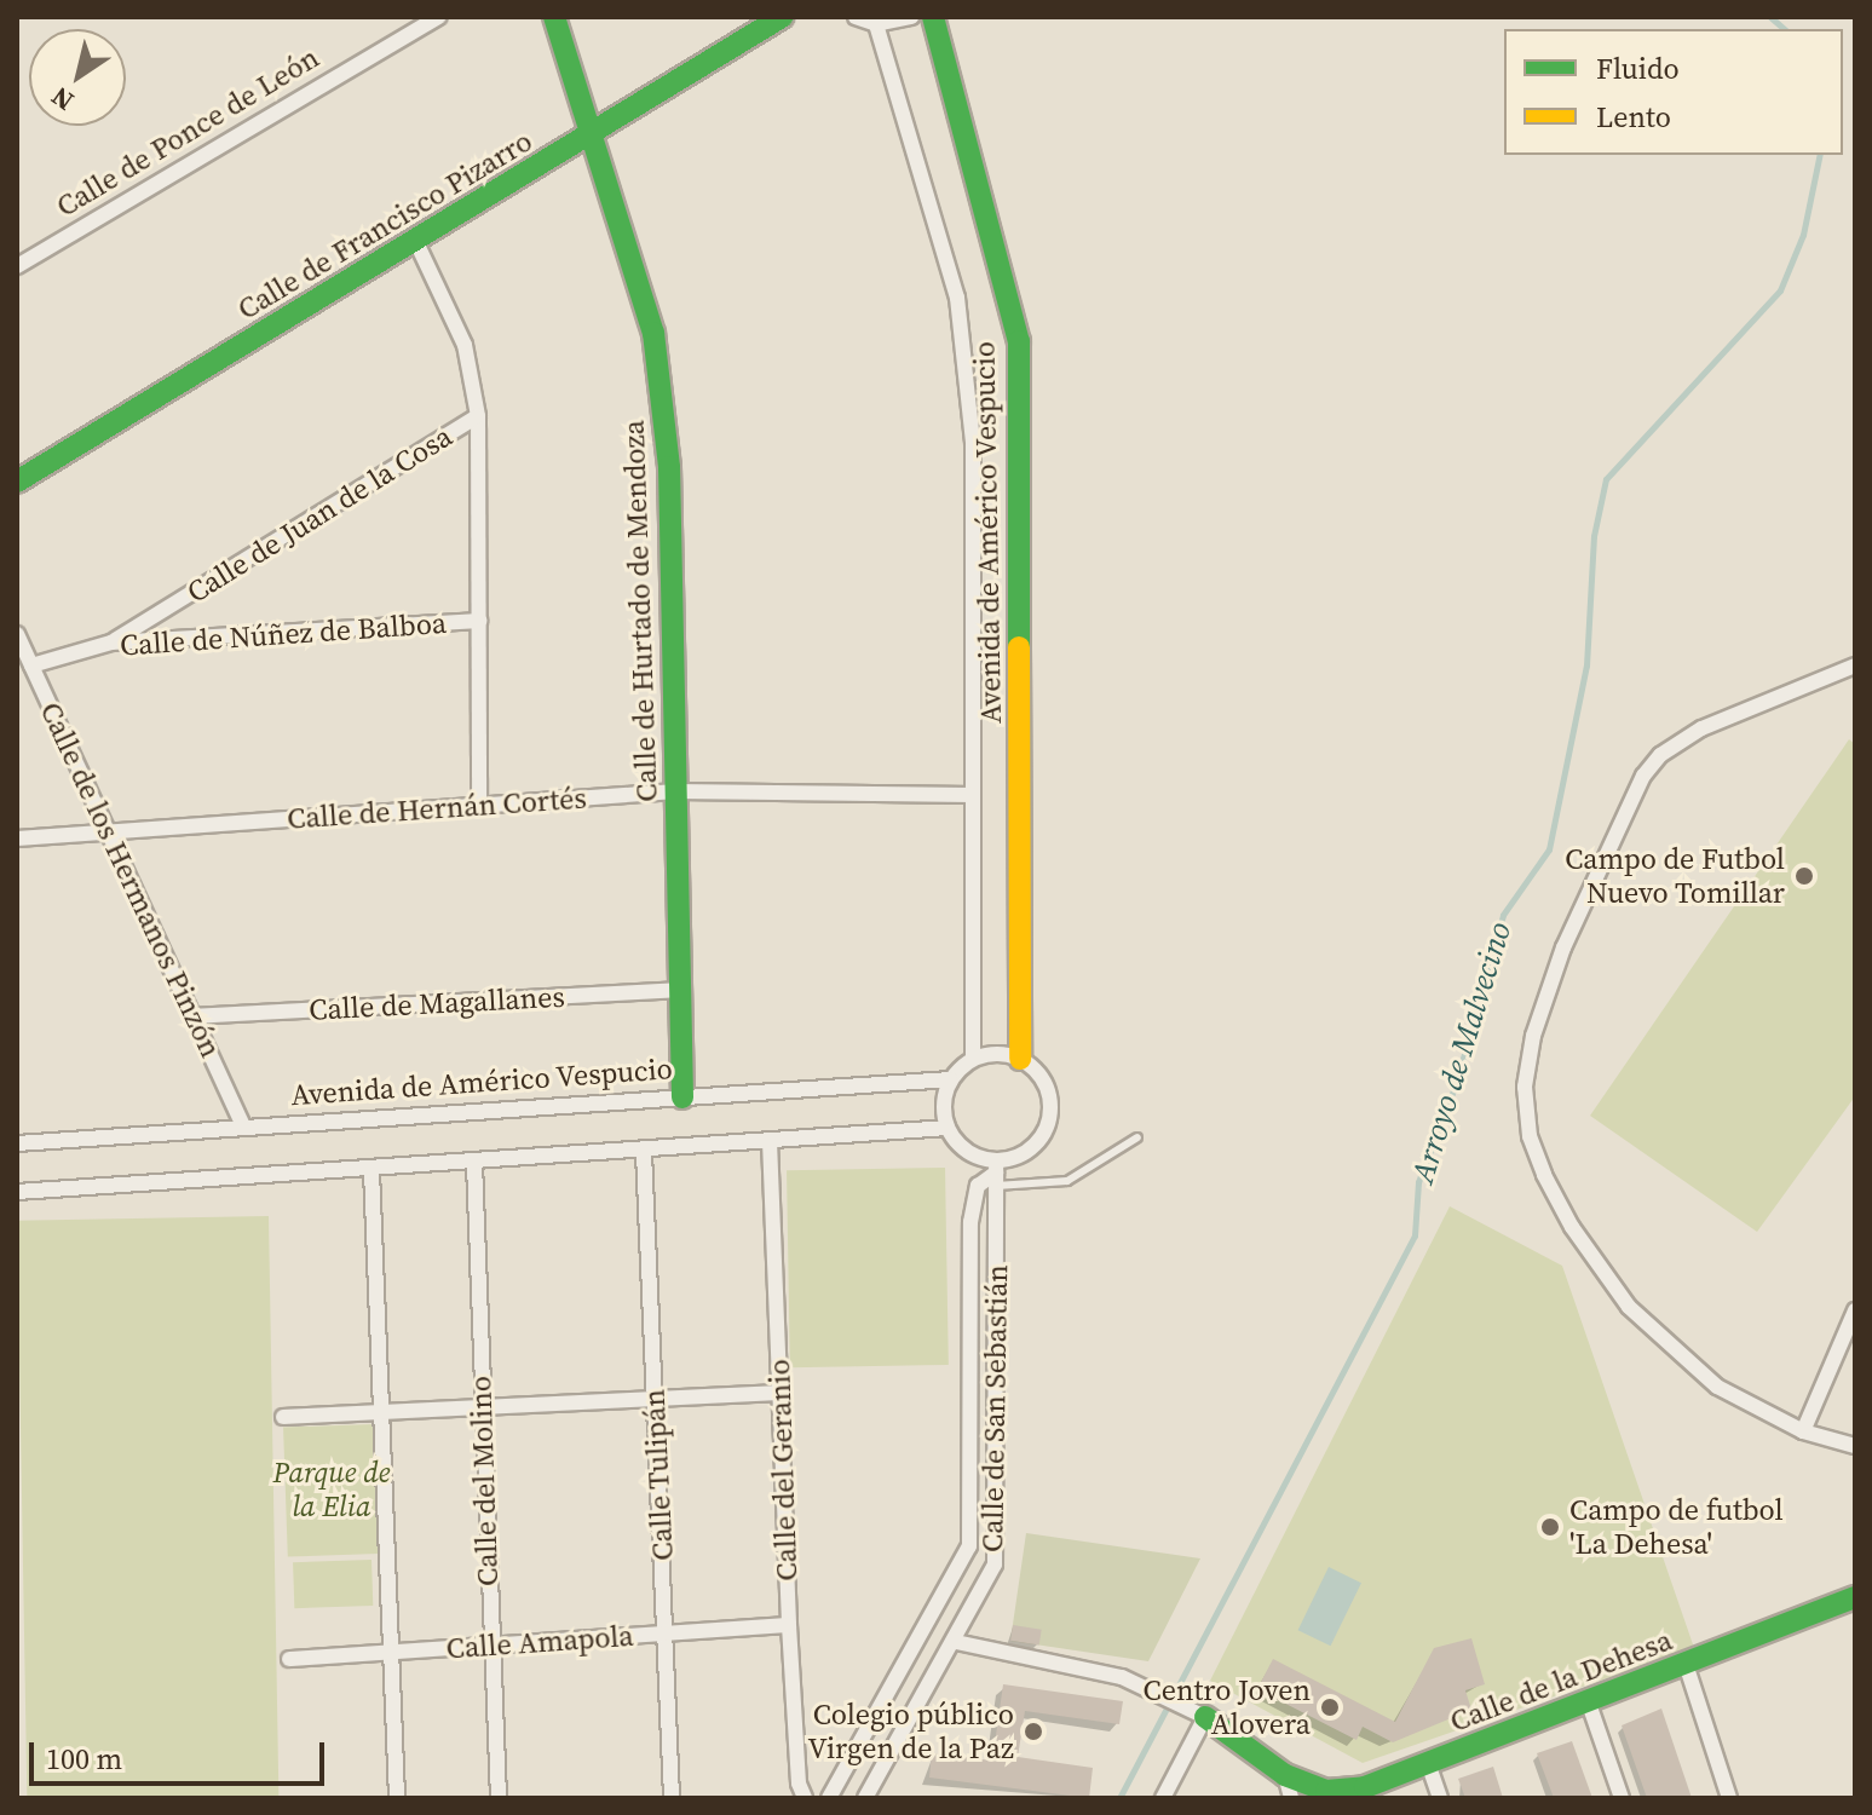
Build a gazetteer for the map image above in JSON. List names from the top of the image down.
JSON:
{
  "streets": {
    "street": [
      "Calle de Ponce de León",
      "Calle de Francisco Pizarro",
      "Calle de Juan de la Cosa",
      "Avenida de Américo Vespucio",
      "Calle de Hurtado de Mendoza",
      "Calle de Núñez de Balboa",
      "Calle de Hernán Cortés",
      "Calle de los Hermanos Pinzón",
      "Calle de Magallanes",
      "Calle de San Sebastián",
      "Calle del Geranio",
      "Calle Tulipán",
      "Calle del Molino",
      "Calle Amapola",
      "Calle de la Dehesa"
    ]
  },
  "crossings": [
    ["Calle de Francisco Pizarro", "Calle de Hurtado de Mendoza"],
    ["Calle de Juan de la Cosa", "Calle de Núñez de Balboa"],
    ["Avenida de Américo Vespucio", "Calle de Hurtado de Mendoza"],
    ["Avenida de Américo Vespucio", "Calle de Hernán Cortés"],
    ["Avenida de Américo Vespucio", "Calle de los Hermanos Pinzón"],
    ["Avenida de Américo Vespucio", "Calle de San Sebastián"],
    ["Calle de Hurtado de Mendoza", "Calle de Hernán Cortés"],
    ["Calle de Hurtado de Mendoza", "Calle de Magallanes"],
    ["Calle de Núñez de Balboa", "Calle de los Hermanos Pinzón"],
    ["Calle de Hernán Cortés", "Calle de los Hermanos Pinzón"],
    ["Calle de los Hermanos Pinzón", "Calle de Magallanes"],
    ["Calle del Geranio", "Calle Amapola"],
    ["Calle Tulipán", "Calle Amapola"],
    ["Calle del Molino", "Calle Amapola"]
  ],
  "water": ["Arroyo de Malvecino"],
  "parks": ["Parque de la Elia"],
  "places": [
    "Campo de Futbol Nuevo Tomillar",
    "Campo de futbol 'La Dehesa'",
    "Centro Joven Alovera",
    "Colegio público Virgen de la Paz"
  ],
  "legend": ["Fluido", "Lento"],
  "scale_bar": "100 m",
  "north": "bottom left"
}
